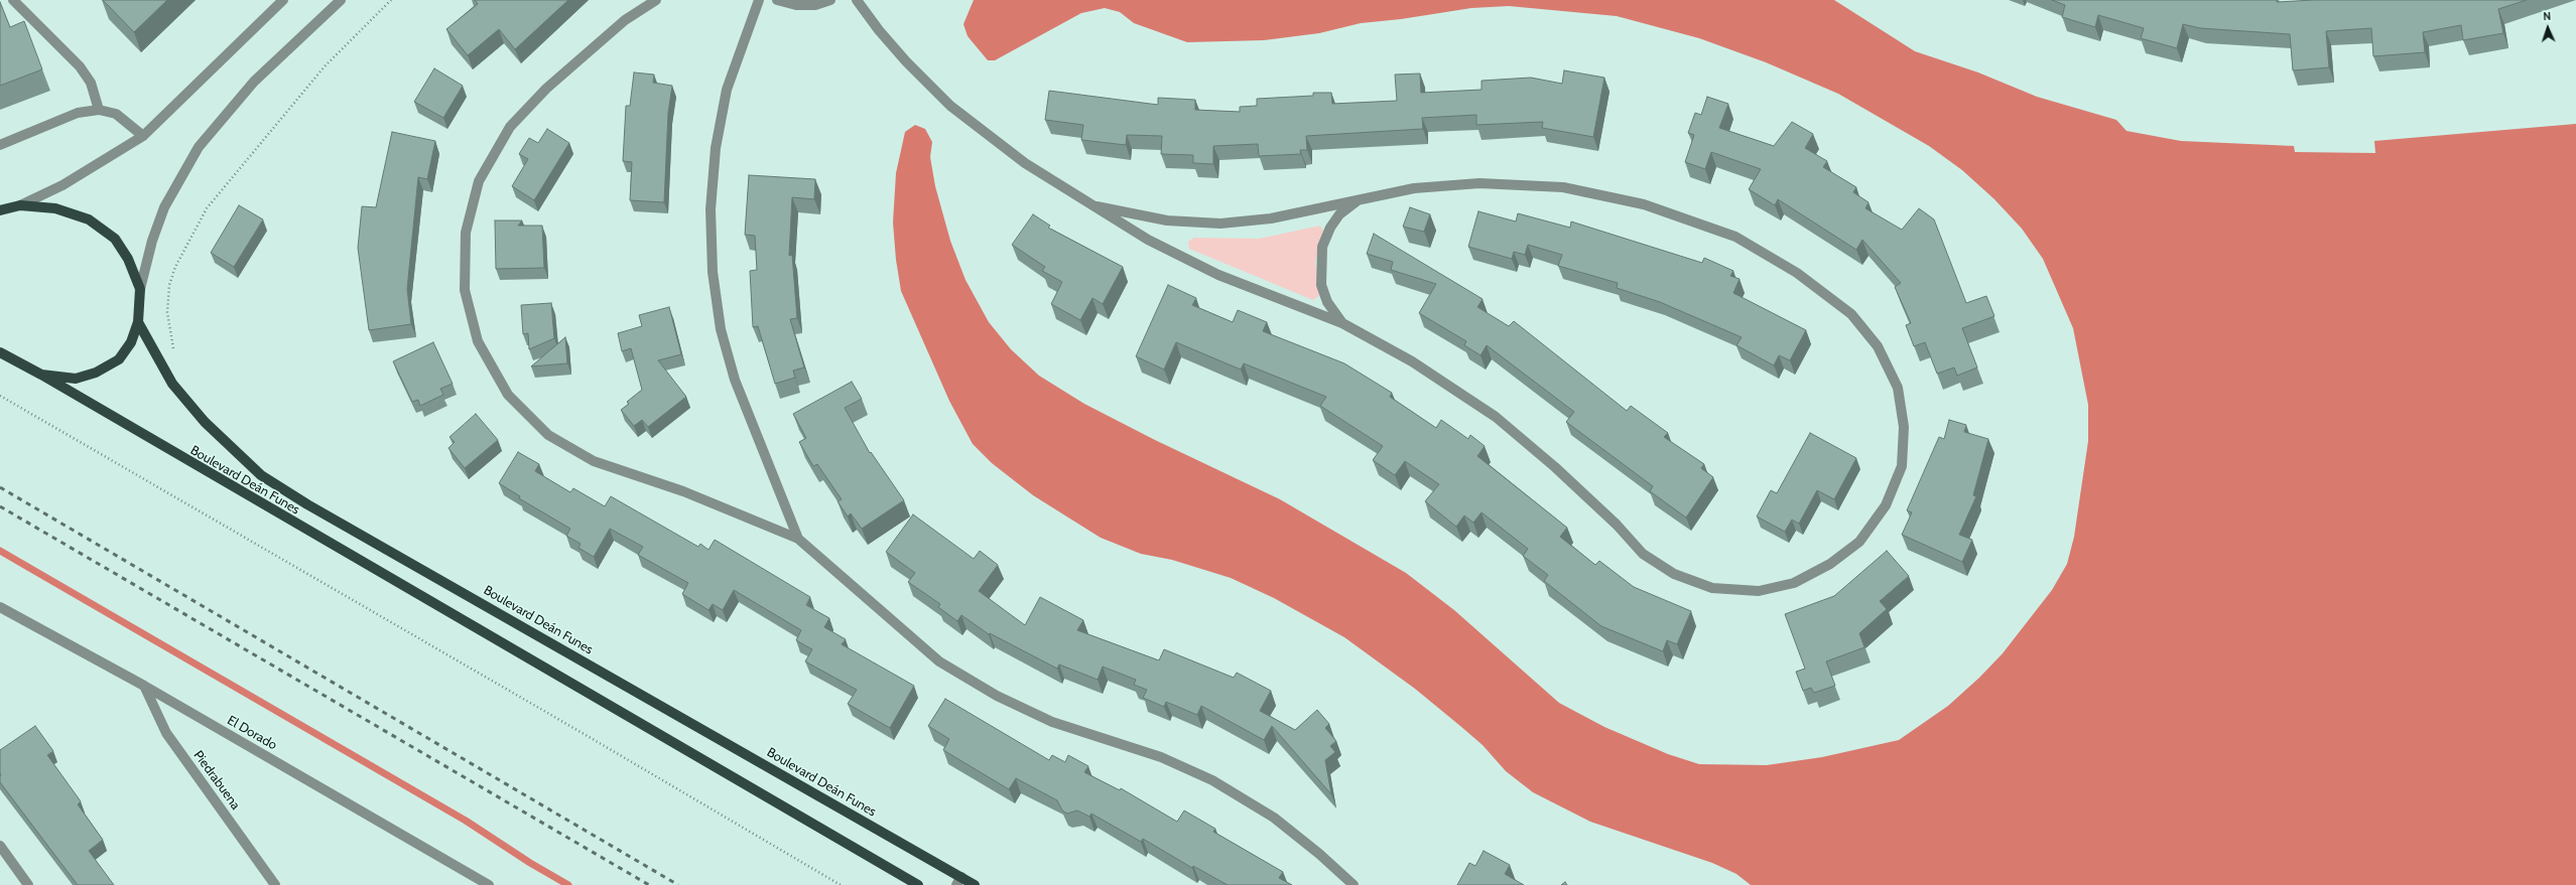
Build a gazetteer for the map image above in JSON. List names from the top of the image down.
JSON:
{
  "streets": {
    "main road": ["Boulevard Deán Funes"],
    "street": ["El Dorado", "Piedrabuena"]
  },
  "crossings": [
    ["El Dorado", "Piedrabuena"]
  ],
  "north": "top"
}
